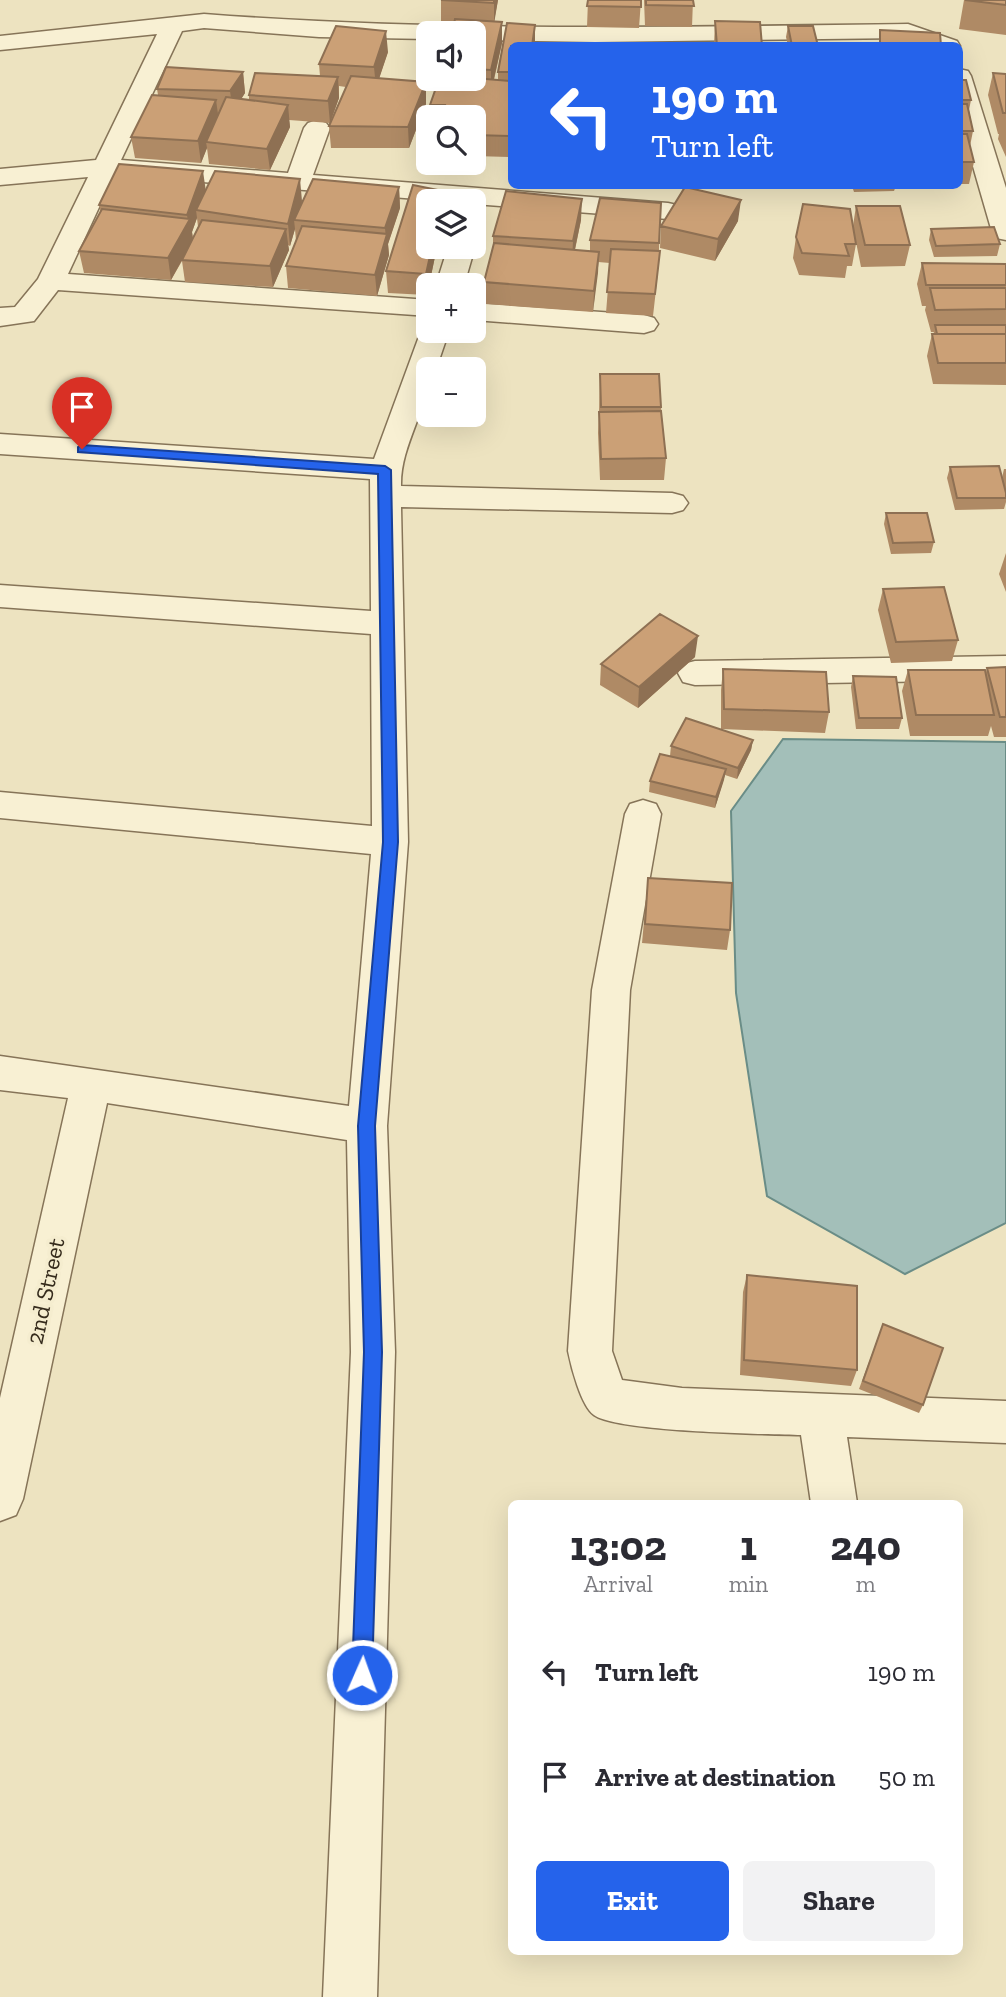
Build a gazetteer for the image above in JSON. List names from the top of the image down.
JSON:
{
  "streets": {
    "street": ["2nd Street"]
  },
  "page": {
    "map_buttons": ["+", "−"],
    "turn": ["190 m", "Turn left"],
    "eta": [
      "13:02",
      "Arrival",
      "1",
      "min",
      "240",
      "m"
    ],
    "list": [
      {
        "name": "Turn left",
        "value": "190 m"
      },
      {
        "name": "Arrive at destination",
        "value": "50 m"
      }
    ],
    "buttons": ["Exit", "Share"]
  }
}
